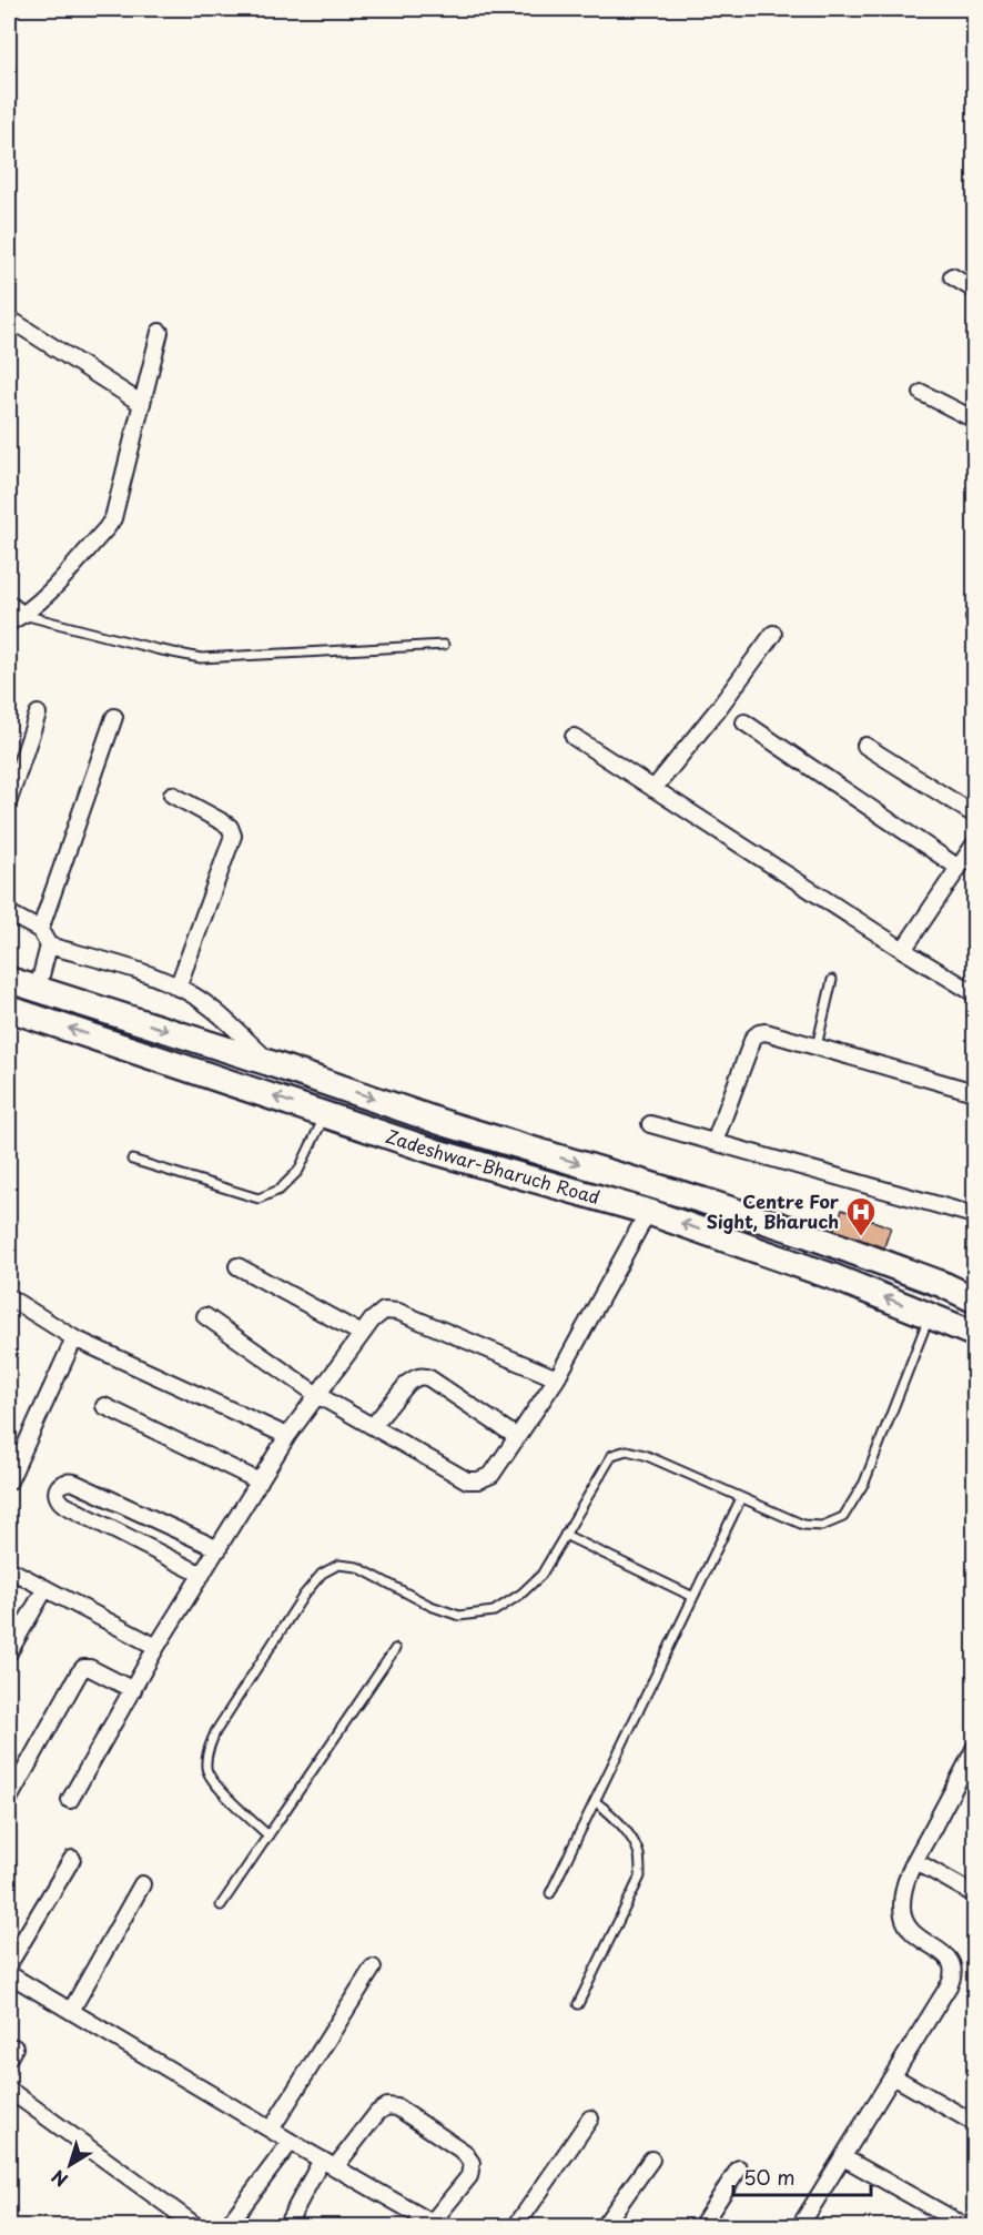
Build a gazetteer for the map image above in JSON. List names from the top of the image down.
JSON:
{
  "streets": {
    "main road": ["Zadeshwar-Bharuch Road"]
  },
  "places": {
    "hospital": ["Centre For Sight, Bharuch"]
  },
  "scale_bar": "50 m",
  "north": "bottom left"
}
